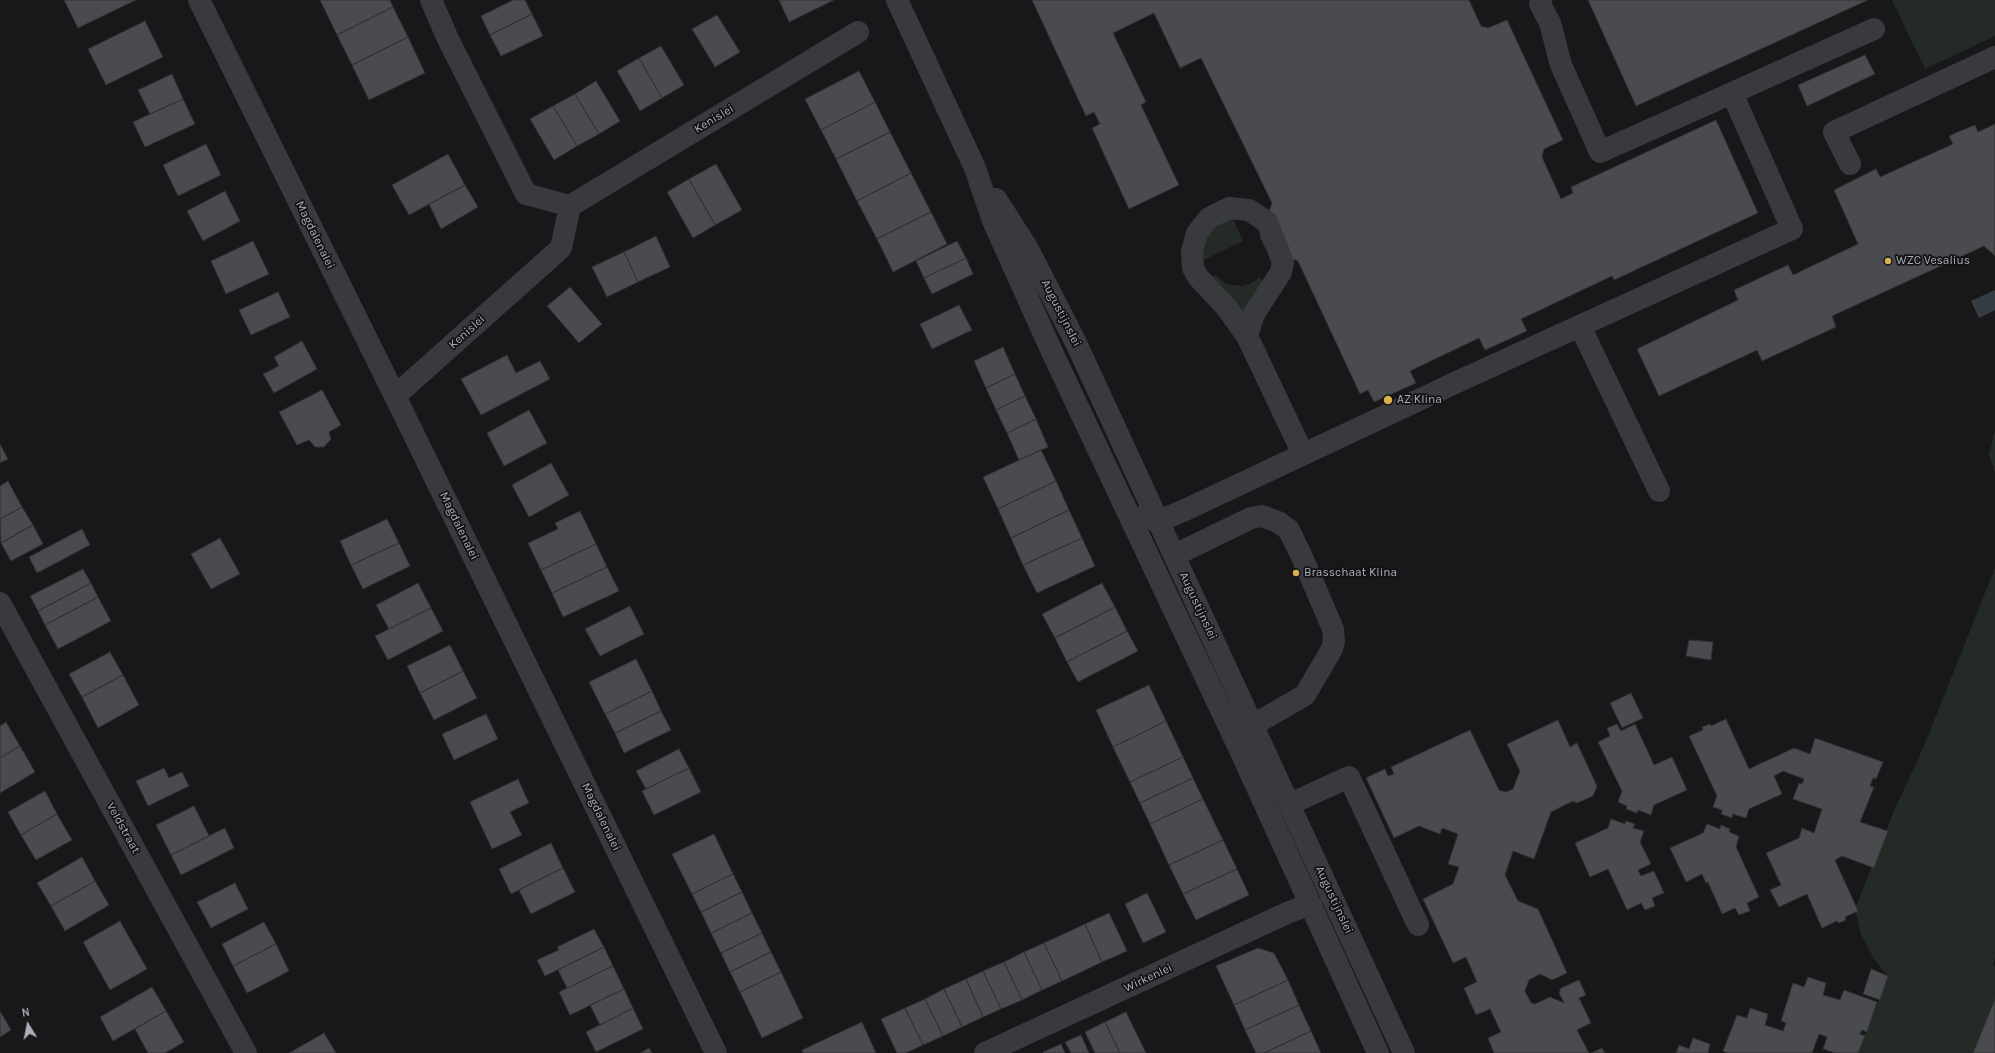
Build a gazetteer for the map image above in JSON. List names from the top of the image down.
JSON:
{
  "streets": {
    "street": [
      "Kenislei",
      "Magdalenalei",
      "Augustijnslei",
      "Veldstraat",
      "Wirkenlei"
    ]
  },
  "crossings": [
    ["Kenislei", "Magdalenalei"],
    ["Augustijnslei", "Wirkenlei"]
  ],
  "places": ["WZC Vesalius", "AZ Klina", "Brasschaat Klina"],
  "north": "top"
}
